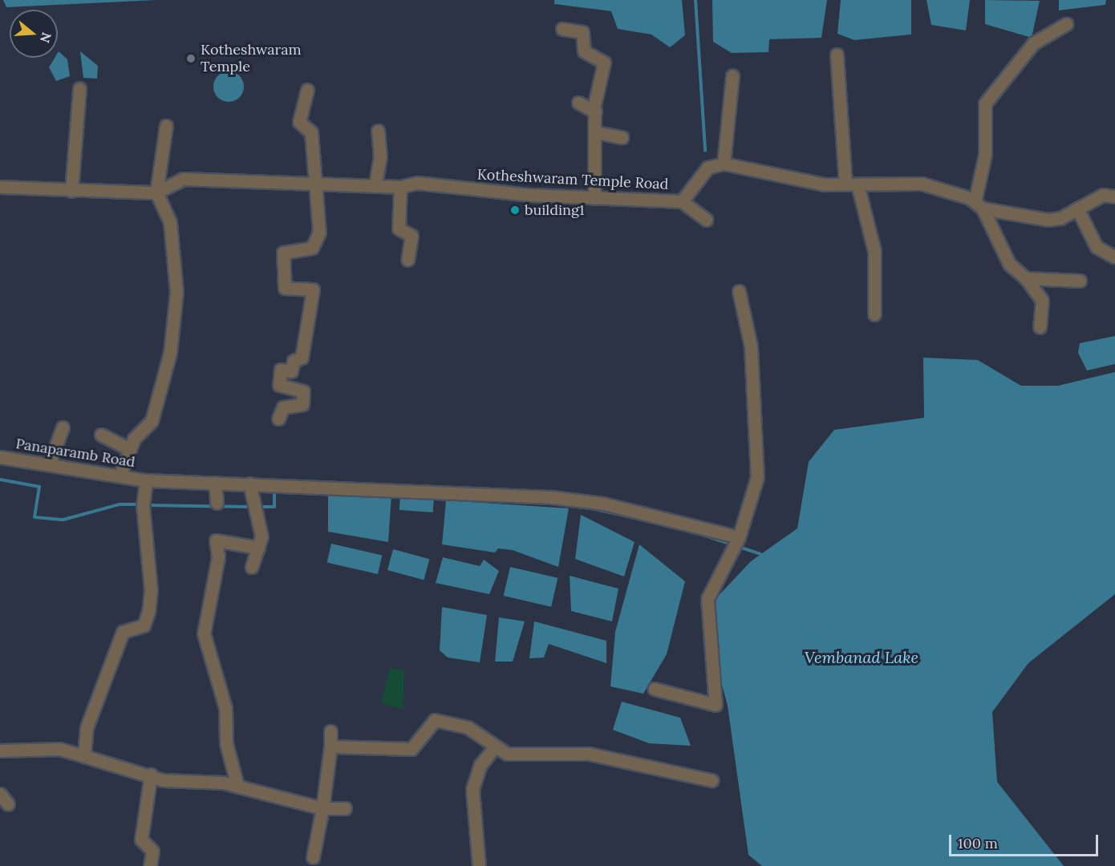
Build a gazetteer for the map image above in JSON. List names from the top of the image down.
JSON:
{
  "streets": {
    "street": ["Kotheshwaram Temple Road", "Panaparamb Road"]
  },
  "water": ["Vembanad Lake"],
  "places": ["Kotheshwaram Temple", "building1"],
  "scale_bar": "100 m",
  "north": "right"
}
